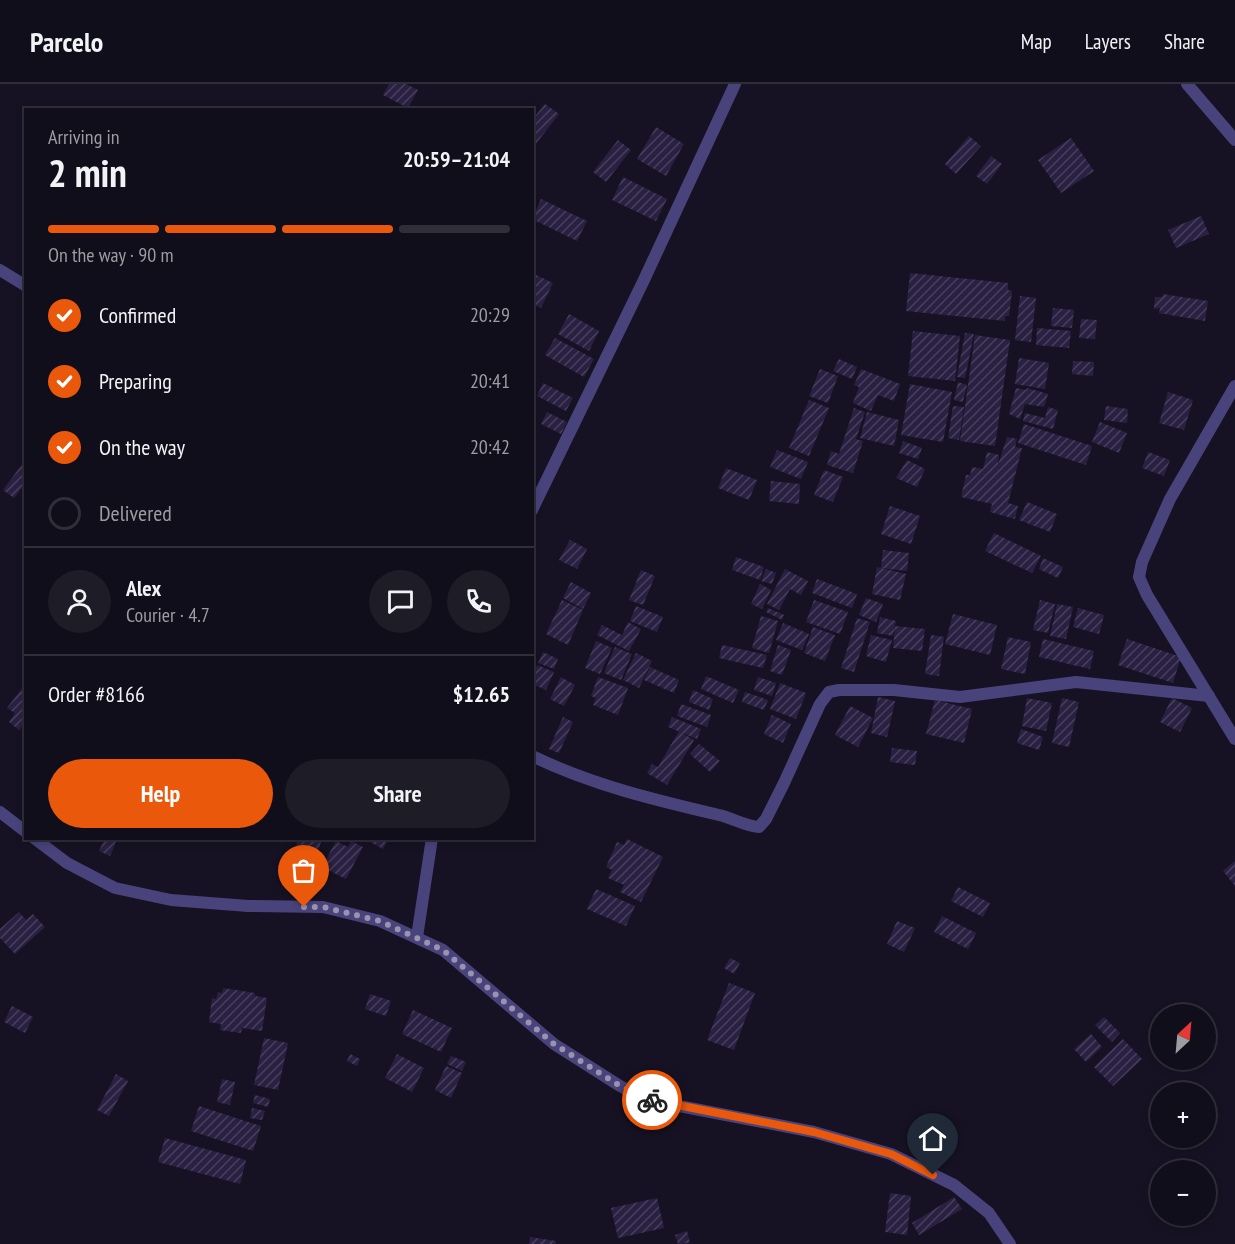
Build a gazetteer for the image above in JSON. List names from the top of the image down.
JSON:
{
  "north": "top right",
  "page": {
    "header": "Parcelo",
    "nav": ["Map", "Layers", "Share"],
    "heading": ["2 min", "Arriving in", "20:59–21:04"],
    "panel": [
      "Alex",
      "Courier · 4.7",
      "Order #8166",
      "$12.65"
    ],
    "bar": "On the way · 90 m",
    "list": [
      ["Confirmed", "20:29"],
      ["Preparing", "20:41"],
      ["On the way", "20:42"],
      "Delivered"
    ],
    "buttons": ["Help", "Share"],
    "map_buttons": ["+", "−"]
  }
}
